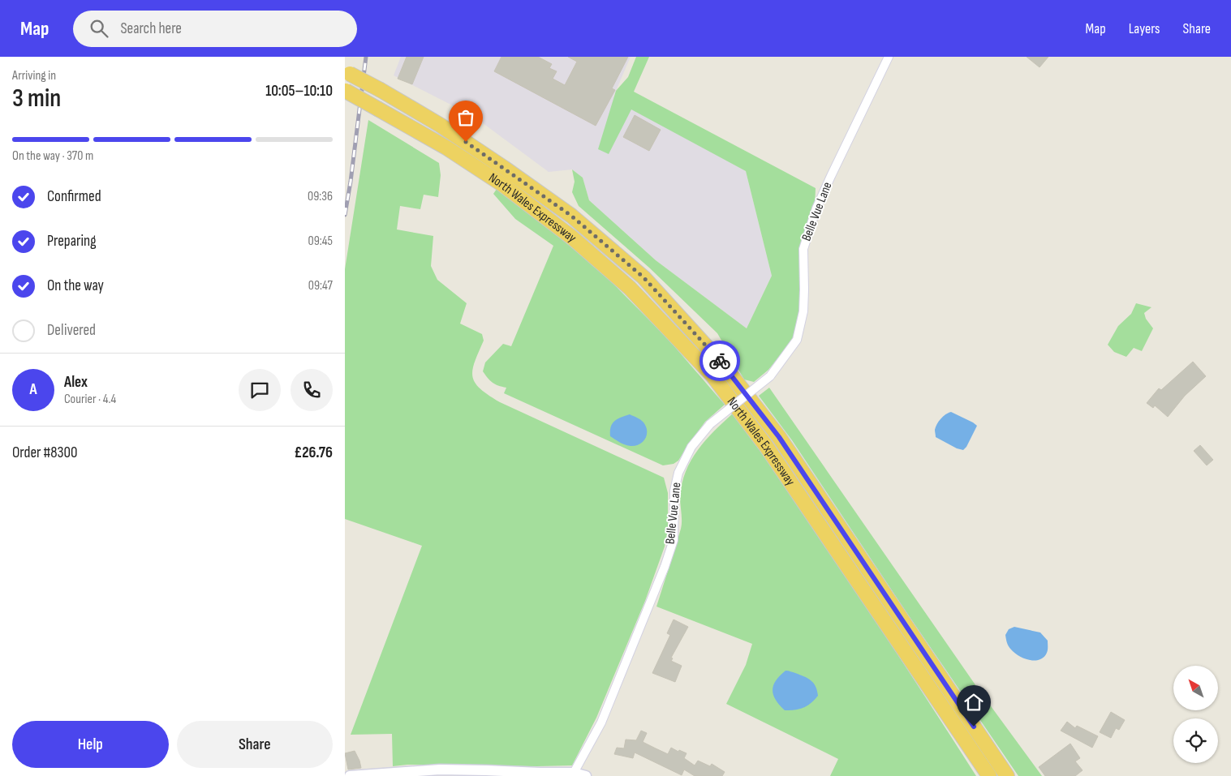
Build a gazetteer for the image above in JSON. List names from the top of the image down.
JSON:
{
  "streets": {
    "highway": ["North Wales Expressway"],
    "street": ["Belle Vue Lane"]
  },
  "north": "top left",
  "page": {
    "header": "Map",
    "search": "Search here",
    "nav": ["Map", "Layers", "Share"],
    "heading": ["3 min", "Arriving in", "10:05–10:10"],
    "panel": [
      "Alex",
      "Courier · 4.4",
      "Order #8300",
      "£26.76"
    ],
    "bar": "On the way · 370 m",
    "list": [
      ["Confirmed", "09:36"],
      ["Preparing", "09:45"],
      ["On the way", "09:47"],
      "Delivered"
    ],
    "round": "A",
    "buttons": ["Help", "Share"]
  }
}
